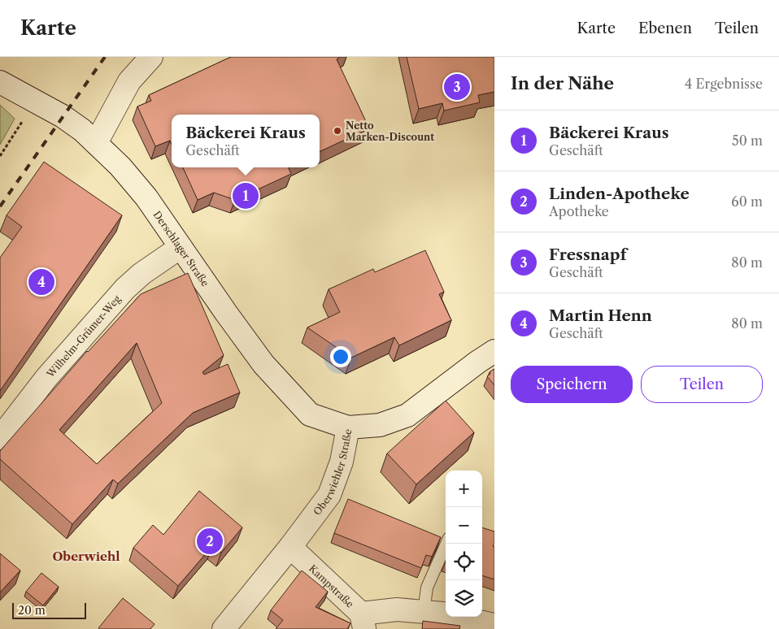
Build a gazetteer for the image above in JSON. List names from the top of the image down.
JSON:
{
  "streets": {
    "street": [
      "Derschlager Straße",
      "Wilhelm-Grümer-Weg",
      "Oberwiehler Straße",
      "Kampstraße"
    ]
  },
  "crossings": [
    ["Derschlager Straße", "Wilhelm-Grümer-Weg"],
    ["Derschlager Straße", "Oberwiehler Straße"],
    ["Oberwiehler Straße", "Kampstraße"]
  ],
  "districts": ["Oberwiehl"],
  "places": ["Netto Marken-Discount"],
  "scale_bar": "20 m",
  "page": {
    "header": "Karte",
    "nav": ["Karte", "Ebenen", "Teilen"],
    "heading": ["In der Nähe", "4 Ergebnisse"],
    "pins": [
      "3",
      "1",
      "4",
      "2"
    ],
    "list": [
      {
        "mark": "1",
        "name": "Bäckerei Kraus",
        "note": "Geschäft",
        "value": "50 m"
      },
      {
        "mark": "2",
        "name": "Linden-Apotheke",
        "note": "Apotheke",
        "value": "60 m"
      },
      {
        "mark": "3",
        "name": "Fressnapf",
        "note": "Geschäft",
        "value": "80 m"
      },
      {
        "mark": "4",
        "name": "Martin Henn",
        "note": "Geschäft",
        "value": "80 m"
      }
    ],
    "popup": ["Bäckerei Kraus", "Geschäft"],
    "buttons": ["Speichern", "Teilen"],
    "map_buttons": ["+", "−"],
    "scale": "20 m"
  }
}
